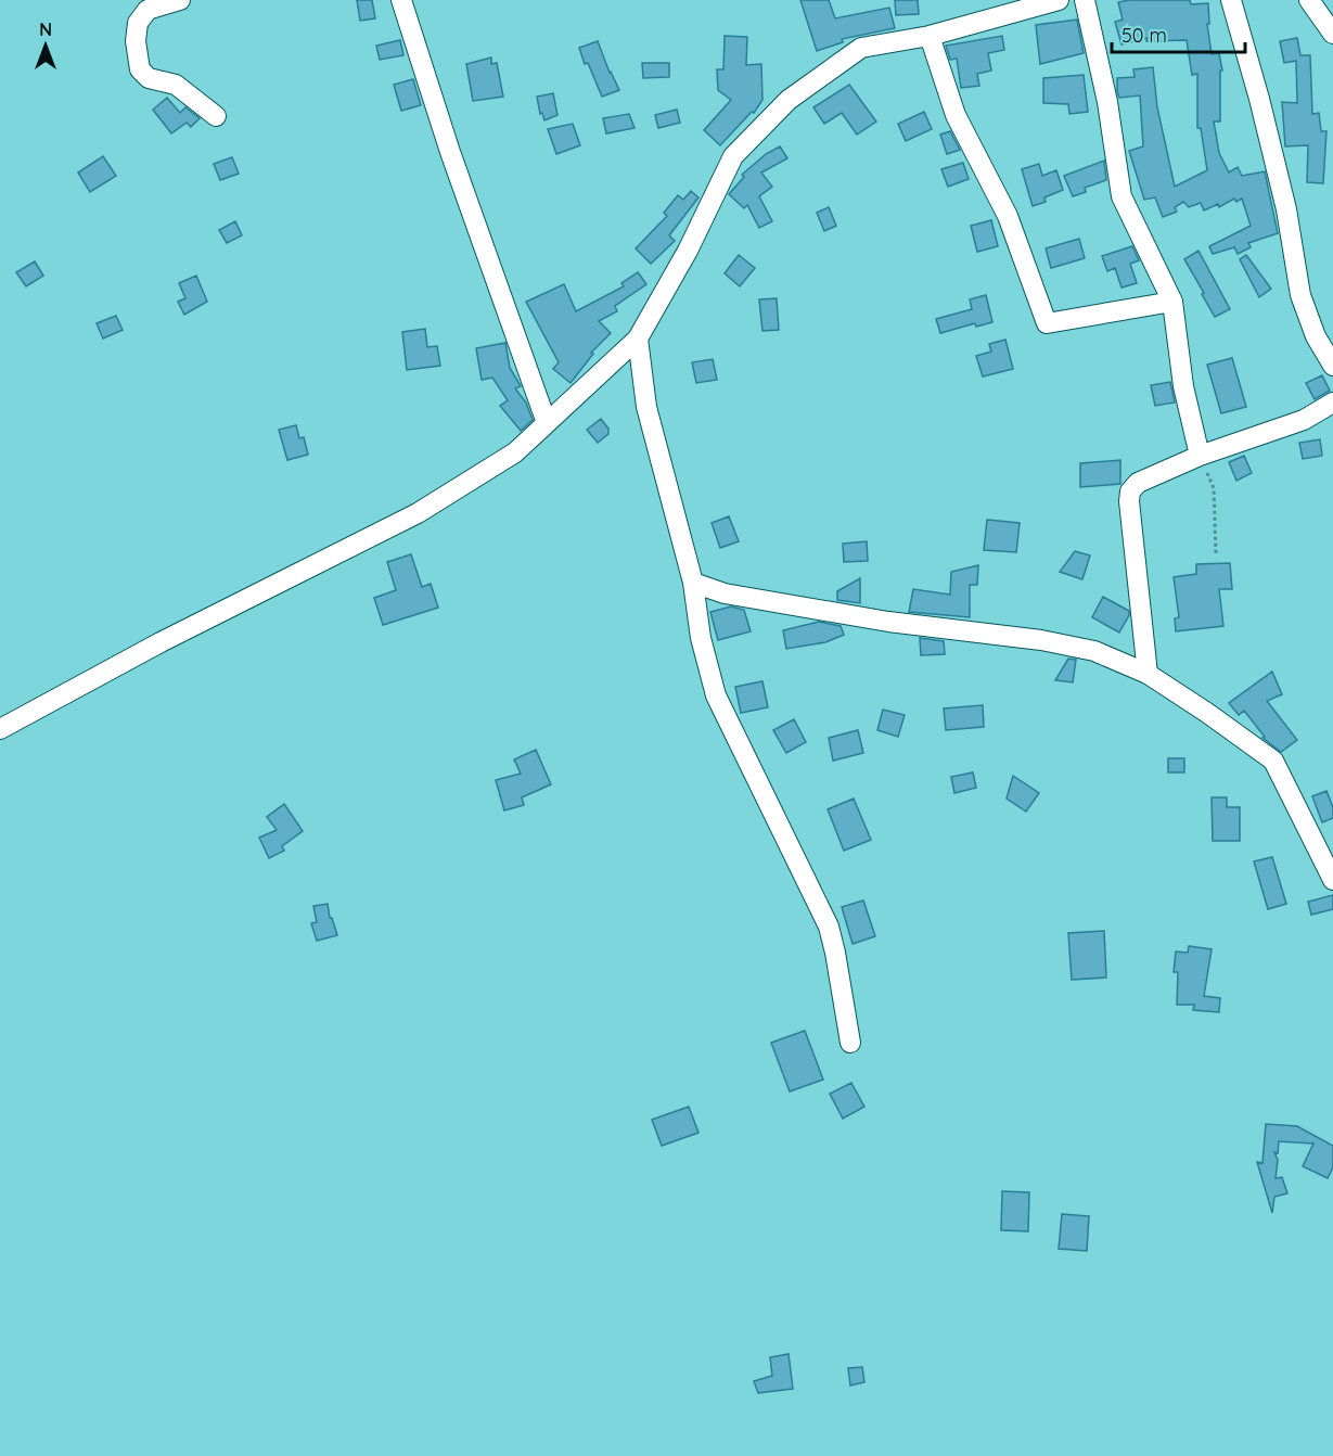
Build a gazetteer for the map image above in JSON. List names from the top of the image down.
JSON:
{
  "scale_bar": "50 m",
  "north": "top"
}
